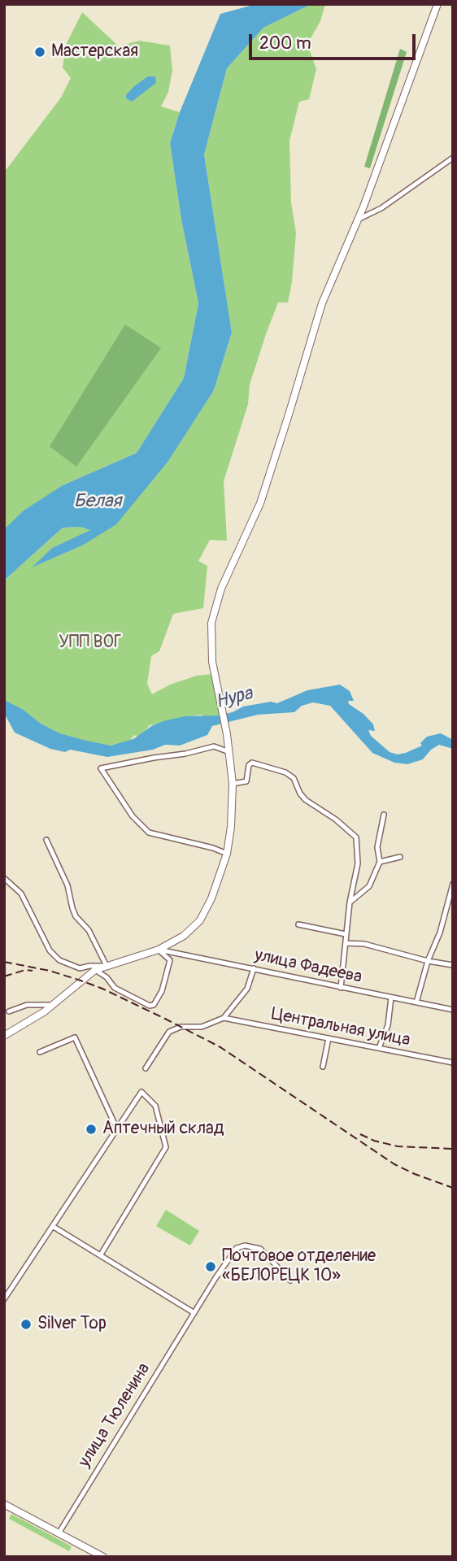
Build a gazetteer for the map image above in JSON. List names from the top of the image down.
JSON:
{
  "streets": {
    "street": ["улица Фадеева", "Центральная улица", "улица Тюленина"]
  },
  "water": ["Белая", "Нура"],
  "parks": ["УПП ВОГ"],
  "places": [
    "Мастерская",
    "Аптечный склад",
    "Почтовое отделение «БЕЛОРЕЦК 10»",
    "Silver Top"
  ],
  "scale_bar": "200 m"
}
